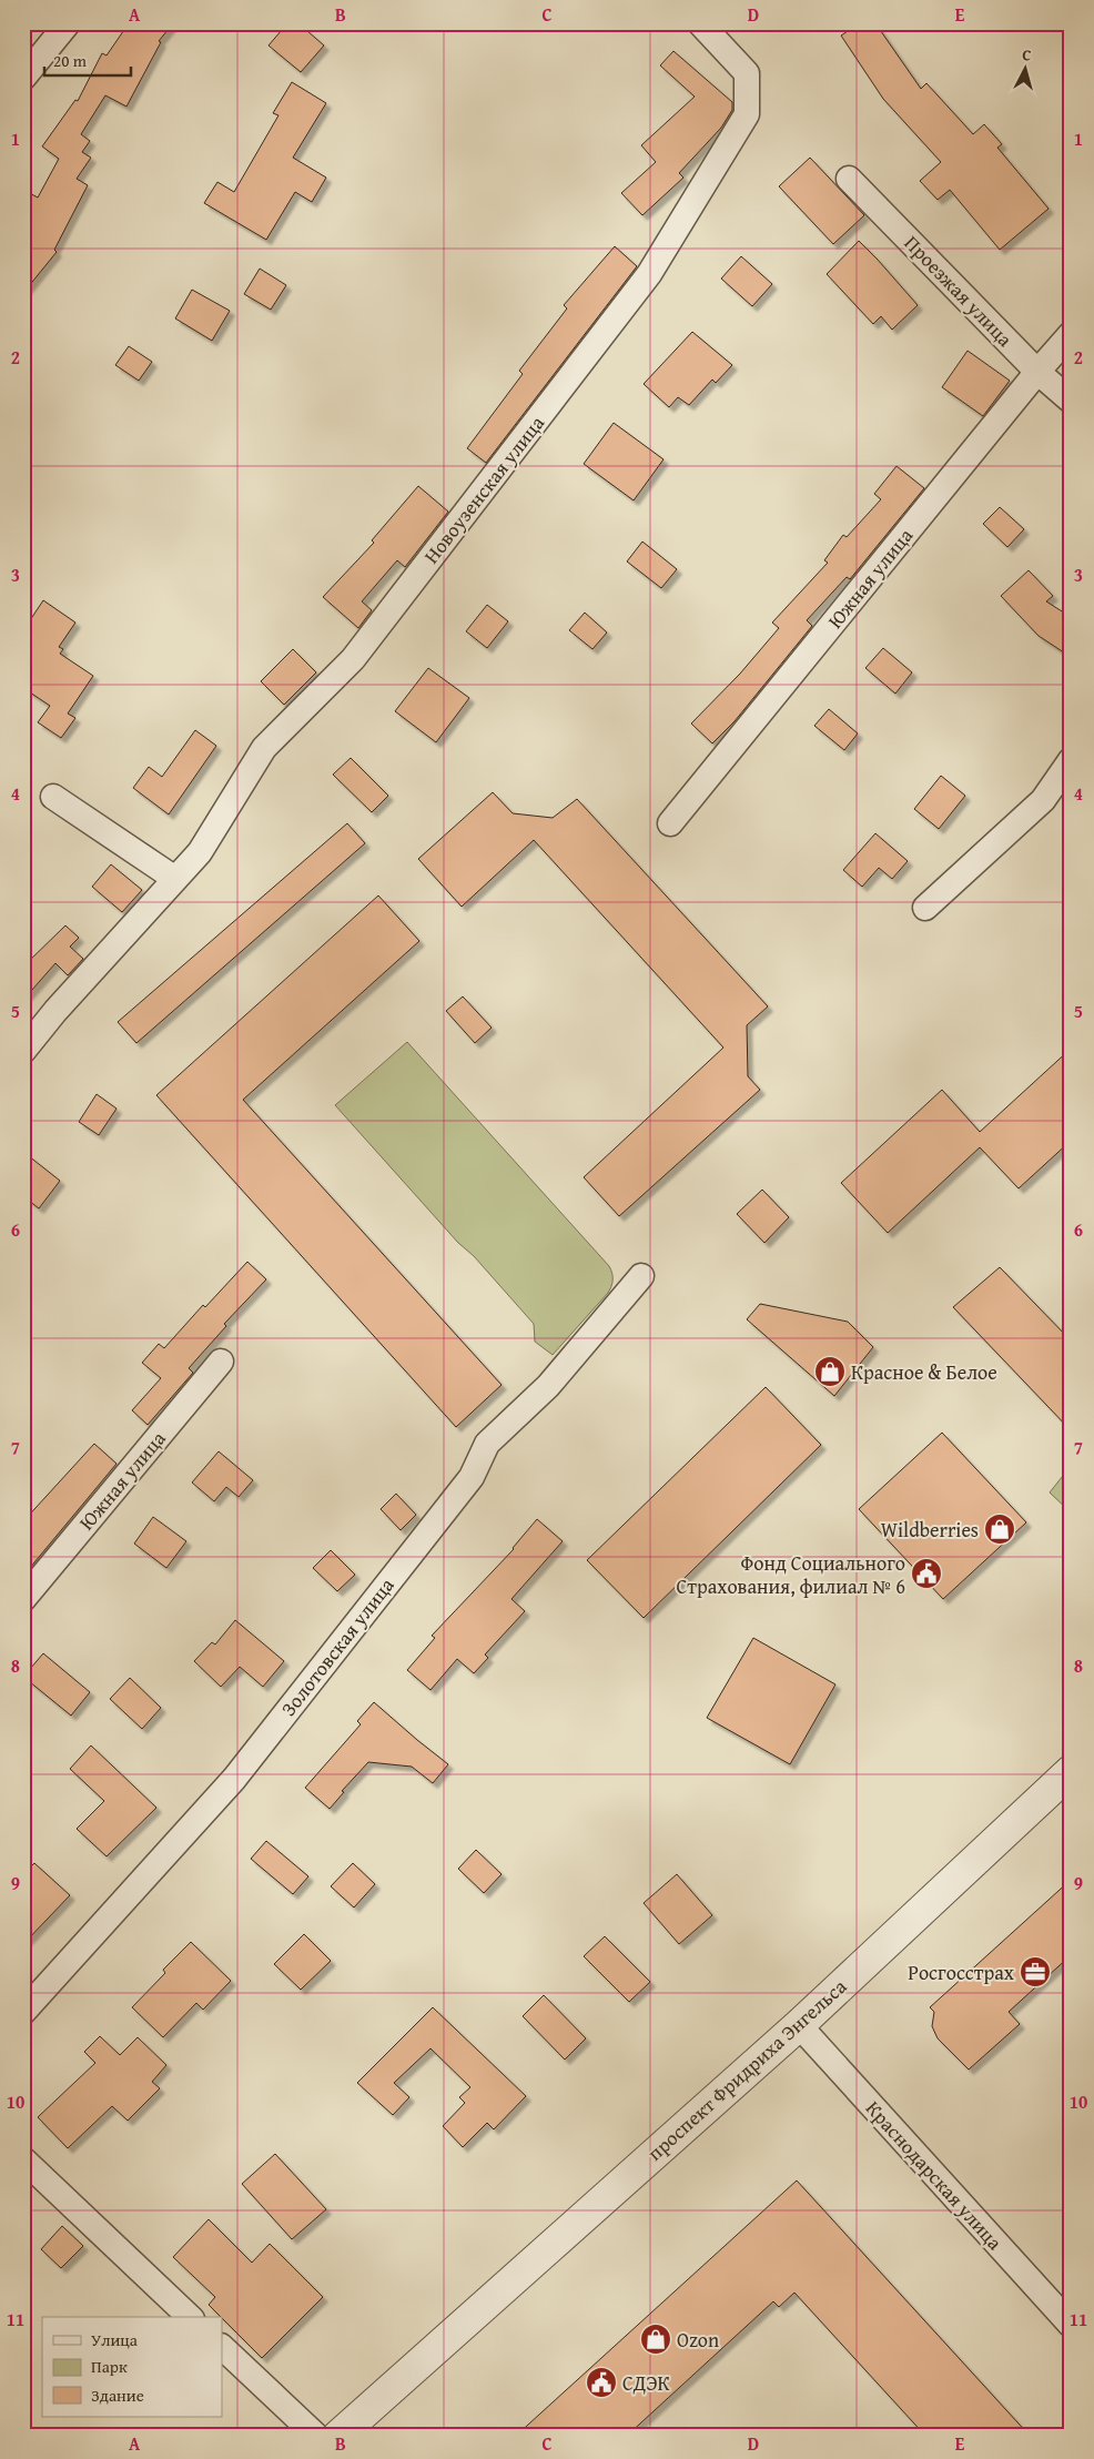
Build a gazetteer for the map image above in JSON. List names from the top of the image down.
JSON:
{
  "streets": {
    "street": [
      "Проезжая улица",
      "Новоузенская улица",
      "Южная улица",
      "Золотовская улица",
      "проспект Фридриха Энгельса",
      "Краснодарская улица"
    ]
  },
  "crossings": [
    ["Проезжая улица", "Южная улица"],
    ["проспект Фридриха Энгельса", "Краснодарская улица"]
  ],
  "places": {
    "shop": ["Красное & Белое", "Wildberries", "Ozon"],
    "public building": ["Фонд Социального Страхования, филиал № 6", "СДЭК"],
    "office": ["Росгосстрах"]
  },
  "legend": ["Улица", "Парк", "Здание"],
  "scale_bar": "20 m",
  "north": "top",
  "grid": {
    "columns": [
      "A",
      "B",
      "C",
      "D",
      "E"
    ],
    "rows": [
      "1",
      "2",
      "3",
      "4",
      "5",
      "6",
      "7",
      "8",
      "9",
      "10",
      "11"
    ]
  }
}
